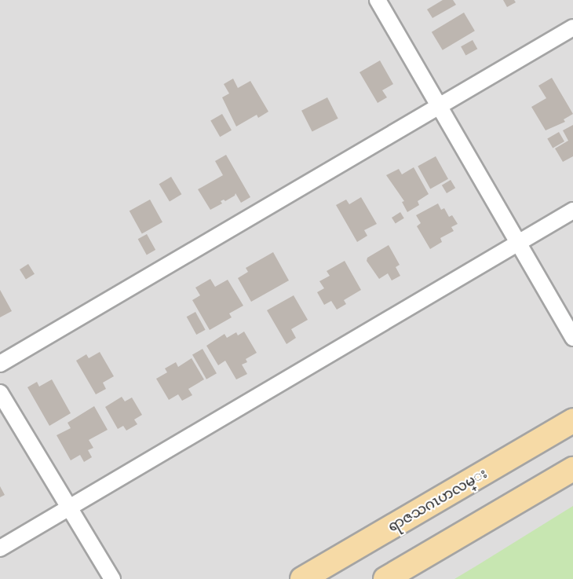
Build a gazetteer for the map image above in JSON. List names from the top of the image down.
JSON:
{
  "streets": {
    "main road": ["ရာဇသဂၤဟလမ္း"]
  }
}
